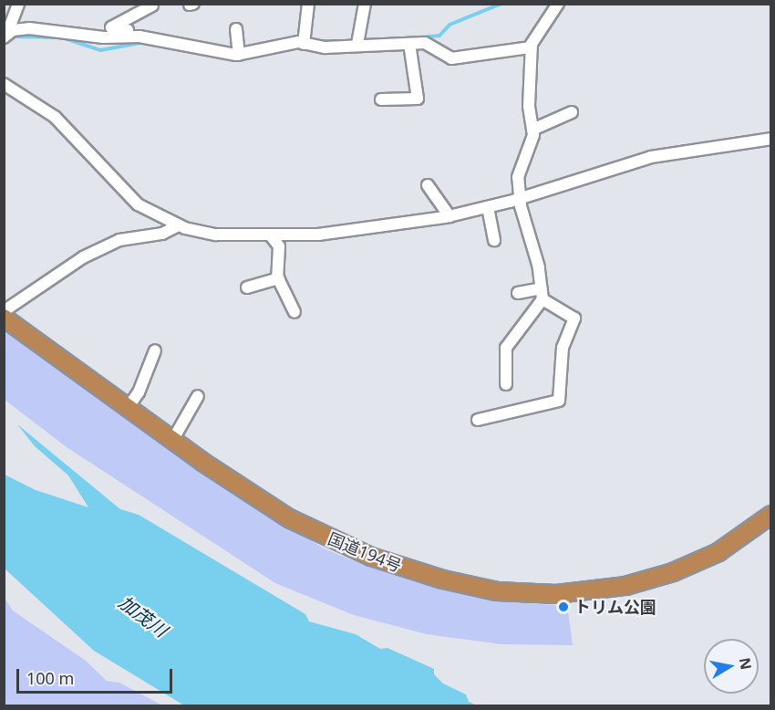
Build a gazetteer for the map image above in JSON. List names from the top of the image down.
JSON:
{
  "streets": {
    "highway": ["国道194号"]
  },
  "water": ["加茂川"],
  "places": ["トリム公園"],
  "scale_bar": "100 m",
  "north": "right"
}
